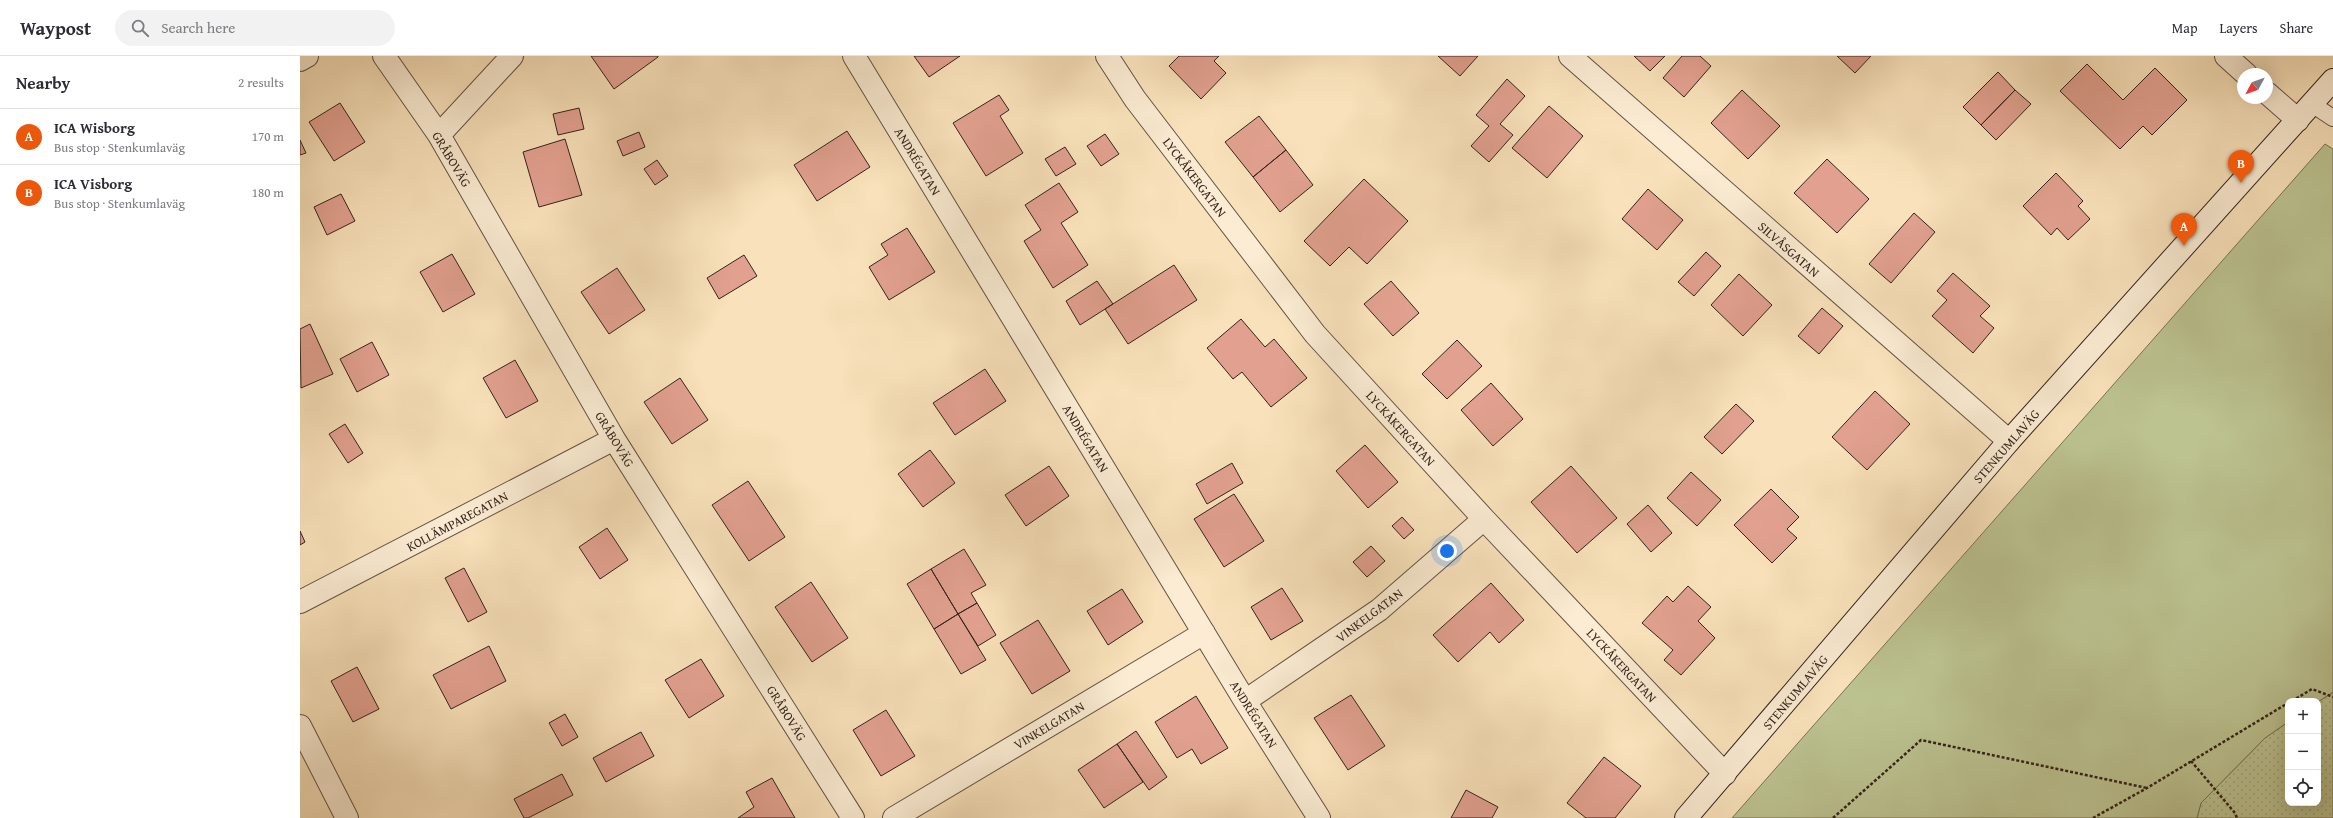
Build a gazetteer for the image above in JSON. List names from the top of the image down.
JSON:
{
  "streets": {
    "street": [
      "GRÅBOVÄG",
      "ANDRÉGATAN",
      "LYCKÅKERGATAN",
      "SILVÅSGATAN",
      "STENKUMLAVÄG",
      "KOLLÄMPAREGATAN",
      "VINKELGATAN"
    ]
  },
  "crossings": [
    ["GRÅBOVÄG", "KOLLÄMPAREGATAN"],
    ["ANDRÉGATAN", "VINKELGATAN"],
    ["LYCKÅKERGATAN", "STENKUMLAVÄG"],
    ["LYCKÅKERGATAN", "VINKELGATAN"],
    ["SILVÅSGATAN", "STENKUMLAVÄG"]
  ],
  "north": "bottom left",
  "page": {
    "header": "Waypost",
    "search": "Search here",
    "nav": ["Map", "Layers", "Share"],
    "heading": ["Nearby", "2 results"],
    "list": [
      {
        "mark": "A",
        "name": "ICA Wisborg",
        "note": "Bus stop · Stenkumlaväg",
        "value": "170 m"
      },
      {
        "mark": "B",
        "name": "ICA Visborg",
        "note": "Bus stop · Stenkumlaväg",
        "value": "180 m"
      }
    ],
    "pins": ["B", "A"],
    "map_buttons": ["+", "−"]
  }
}
